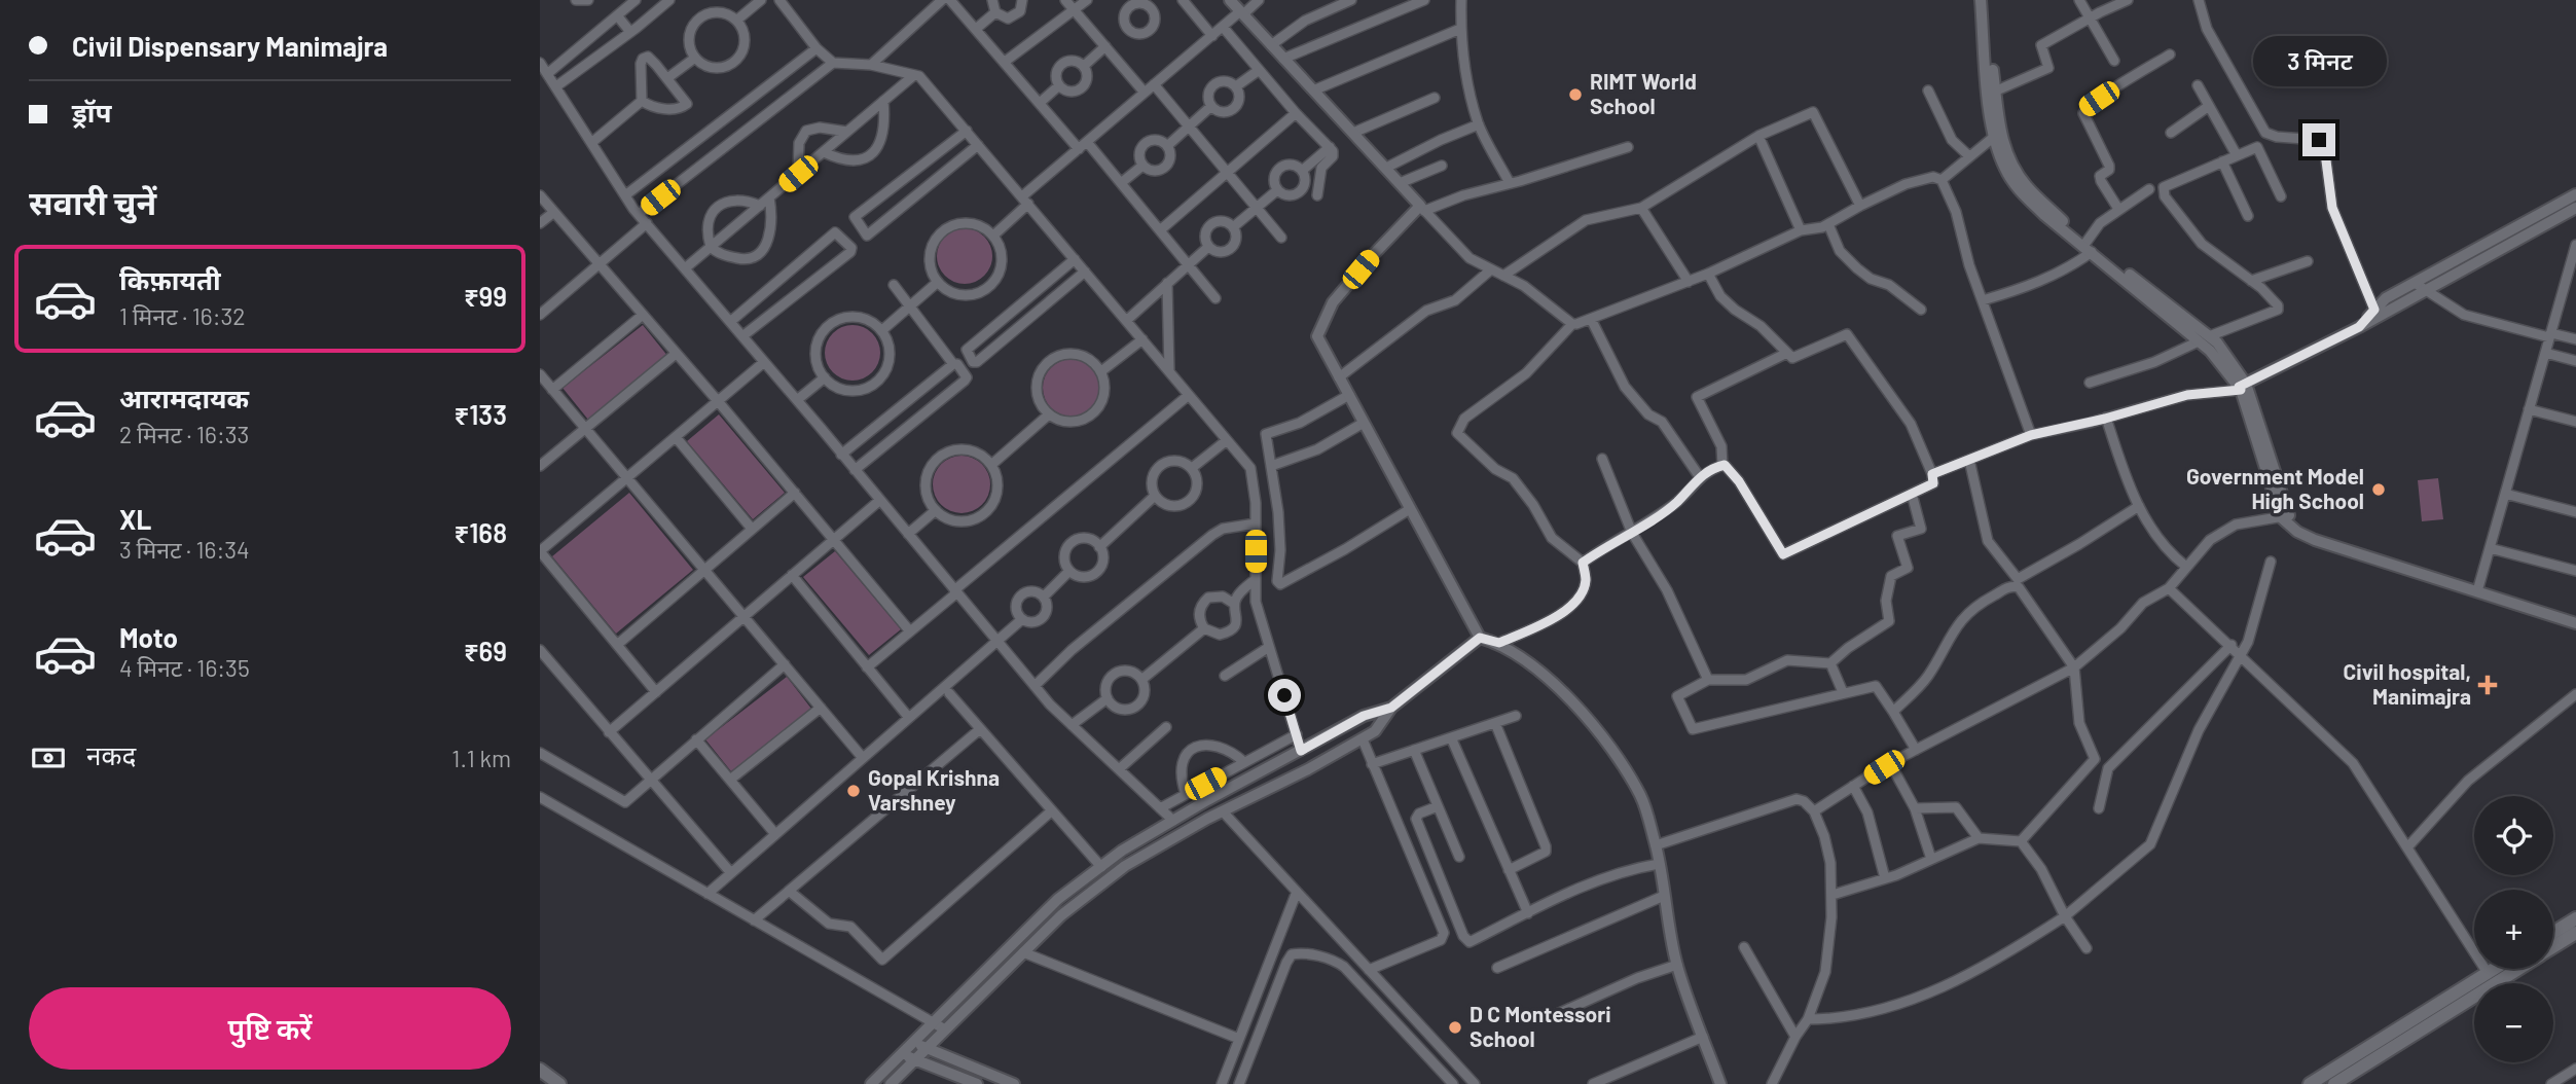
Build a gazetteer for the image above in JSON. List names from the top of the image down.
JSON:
{
  "places": {
    "other": [
      "RIMT World School",
      "Government Model High School",
      "Gopal Krishna Varshney",
      "D C Montessori School"
    ],
    "health": ["Civil hospital, Manimajra"]
  },
  "page": {
    "banner": ["Civil Dispensary Manimajra", "ड्रॉप"],
    "bubble": "3 मिनट",
    "heading": "सवारी चुनें",
    "list": [
      {
        "name": "किफ़ायती",
        "note": "1 मिनट · 16:32",
        "value": "₹99"
      },
      {
        "name": "आरामदायक",
        "note": "2 मिनट · 16:33",
        "value": "₹133"
      },
      {
        "name": "XL",
        "note": "3 मिनट · 16:34",
        "value": "₹168"
      },
      {
        "name": "Moto",
        "note": "4 मिनट · 16:35",
        "value": "₹69"
      }
    ],
    "pay": ["नकद", "1.1 km"],
    "map_buttons": ["+", "−"],
    "buttons": "पुष्टि करें"
  }
}
